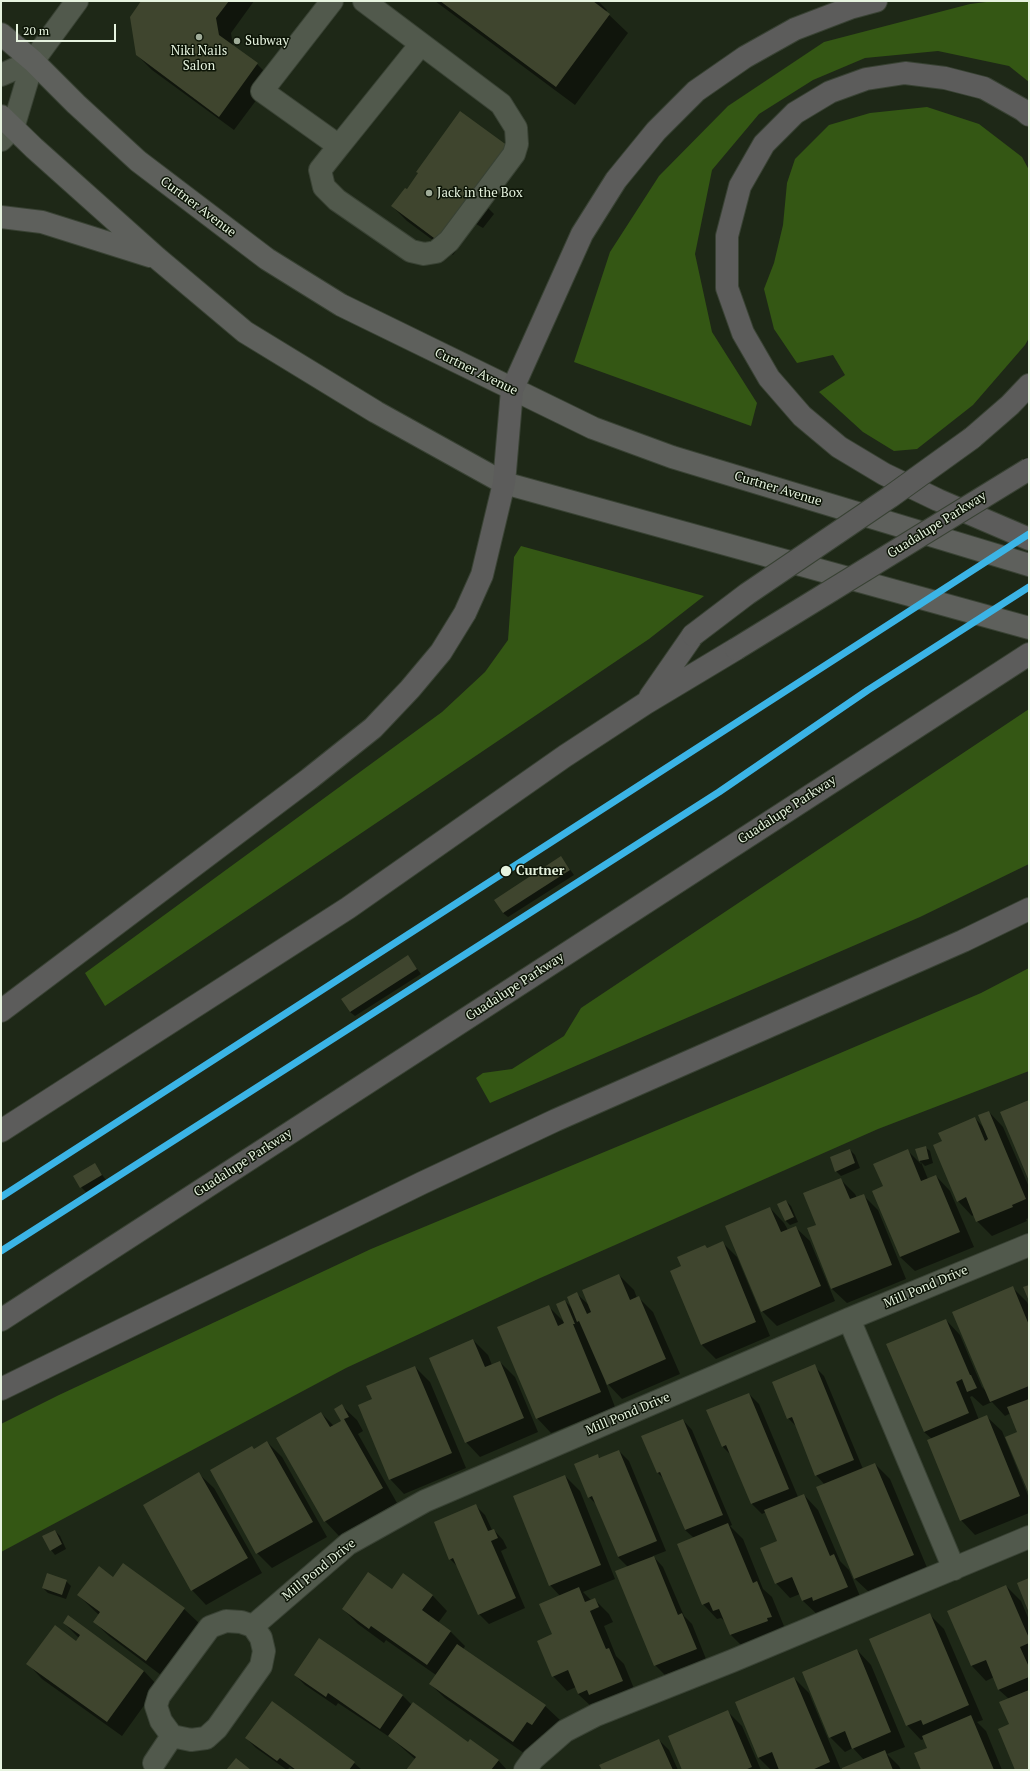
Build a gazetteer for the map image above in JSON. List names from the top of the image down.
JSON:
{
  "streets": {
    "highway": ["Guadalupe Parkway"],
    "main road": ["Curtner Avenue"],
    "street": ["Mill Pond Drive"]
  },
  "places": [
    "Niki Nails Salon",
    "Subway",
    "Jack in the Box",
    "Curtner"
  ],
  "scale_bar": "20 m"
}
